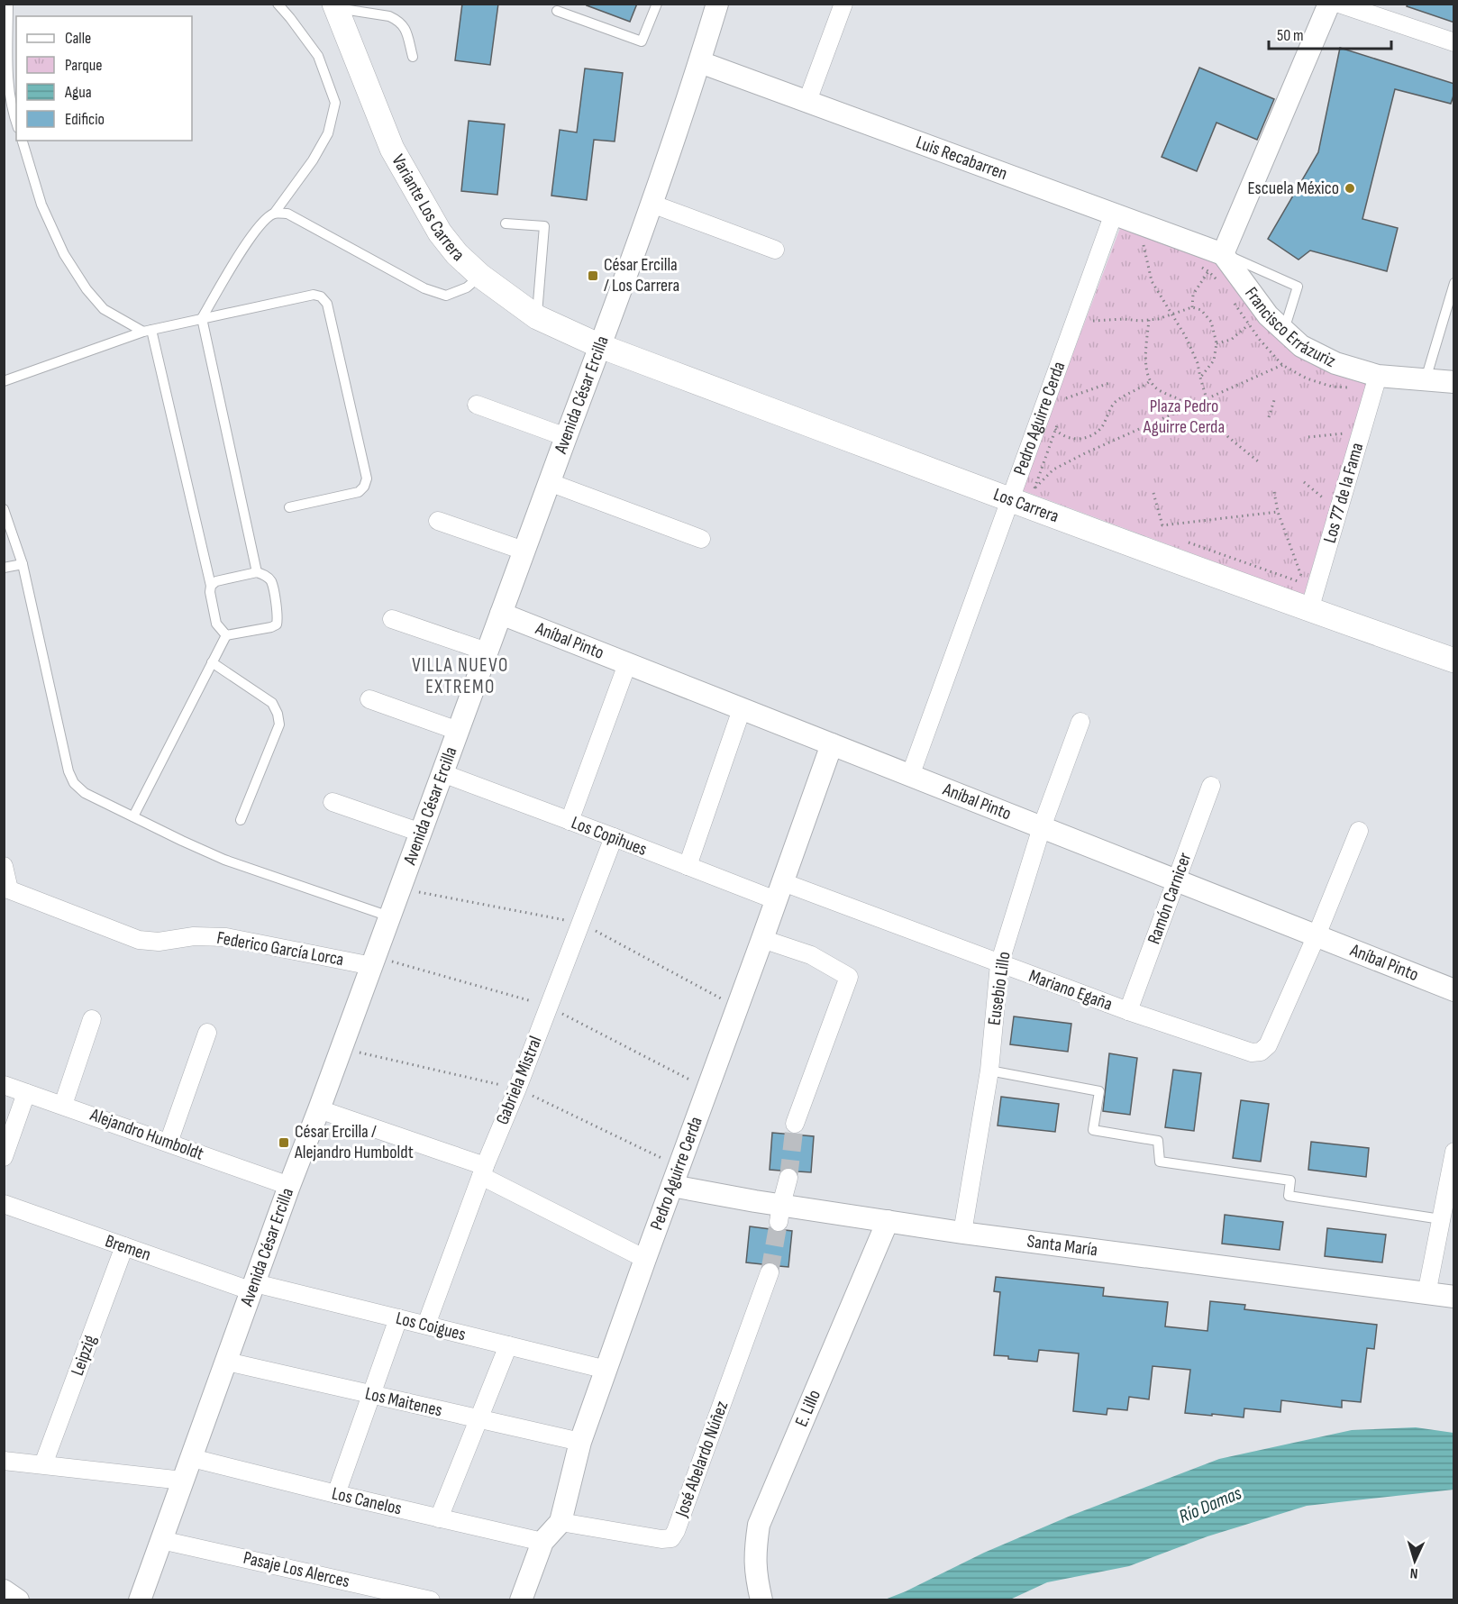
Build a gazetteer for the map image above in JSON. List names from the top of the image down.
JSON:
{
  "streets": {
    "main road": ["Variante Los Carrera", "Los Carrera"],
    "street": [
      "Luis Recabarren",
      "Francisco Errázuriz",
      "Avenida César Ercilla",
      "Pedro Aguirre Cerda",
      "Los 77 de la Fama",
      "Aníbal Pinto",
      "Los Copihues",
      "Ramón Carnicer",
      "Federico García Lorca",
      "Eusebio Lillo",
      "Mariano Egaña",
      "Gabriela Mistral",
      "Alejandro Humboldt",
      "Santa María",
      "Bremen",
      "Los Coigues",
      "Leipzig",
      "Los Maitenes",
      "E. Lillo",
      "José Abelardo Núñez",
      "Los Canelos",
      "Pasaje Los Alerces"
    ]
  },
  "crossings": [
    ["Luis Recabarren", "Francisco Errázuriz"],
    ["Luis Recabarren", "Avenida César Ercilla"],
    ["Luis Recabarren", "Pedro Aguirre Cerda"],
    ["Variante Los Carrera", "Avenida César Ercilla"],
    ["Variante Los Carrera", "Los Carrera"],
    ["Francisco Errázuriz", "Los 77 de la Fama"],
    ["Avenida César Ercilla", "Los Carrera"],
    ["Avenida César Ercilla", "Aníbal Pinto"],
    ["Avenida César Ercilla", "Los Copihues"],
    ["Avenida César Ercilla", "Federico García Lorca"],
    ["Avenida César Ercilla", "Alejandro Humboldt"],
    ["Avenida César Ercilla", "Bremen"],
    ["Avenida César Ercilla", "Los Coigues"],
    ["Avenida César Ercilla", "Los Maitenes"],
    ["Avenida César Ercilla", "Los Canelos"],
    ["Avenida César Ercilla", "Pasaje Los Alerces"],
    ["Pedro Aguirre Cerda", "Los Carrera"],
    ["Pedro Aguirre Cerda", "Aníbal Pinto"],
    ["Pedro Aguirre Cerda", "Los Copihues"],
    ["Pedro Aguirre Cerda", "Mariano Egaña"],
    ["Pedro Aguirre Cerda", "Santa María"],
    ["Pedro Aguirre Cerda", "Los Coigues"],
    ["Pedro Aguirre Cerda", "Los Maitenes"],
    ["Pedro Aguirre Cerda", "José Abelardo Núñez"],
    ["Pedro Aguirre Cerda", "Los Canelos"],
    ["Los 77 de la Fama", "Los Carrera"],
    ["Aníbal Pinto", "Ramón Carnicer"],
    ["Aníbal Pinto", "Eusebio Lillo"],
    ["Aníbal Pinto", "Mariano Egaña"],
    ["Los Copihues", "Mariano Egaña"],
    ["Los Copihues", "Gabriela Mistral"],
    ["Ramón Carnicer", "Mariano Egaña"],
    ["Eusebio Lillo", "Mariano Egaña"],
    ["Eusebio Lillo", "Santa María"],
    ["Gabriela Mistral", "Los Coigues"],
    ["Santa María", "E. Lillo"],
    ["Bremen", "Los Coigues"],
    ["Bremen", "Leipzig"]
  ],
  "districts": ["VILLA NUEVO EXTREMO"],
  "water": ["Río Damas"],
  "parks": ["Plaza Pedro Aguirre Cerda"],
  "places": {
    "other": ["Escuela México"],
    "transit": ["César Ercilla / Los Carrera", "César Ercilla / Alejandro Humboldt"]
  },
  "legend": [
    "Calle",
    "Parque",
    "Agua",
    "Edificio"
  ],
  "scale_bar": "50 m",
  "north": "bottom"
}
